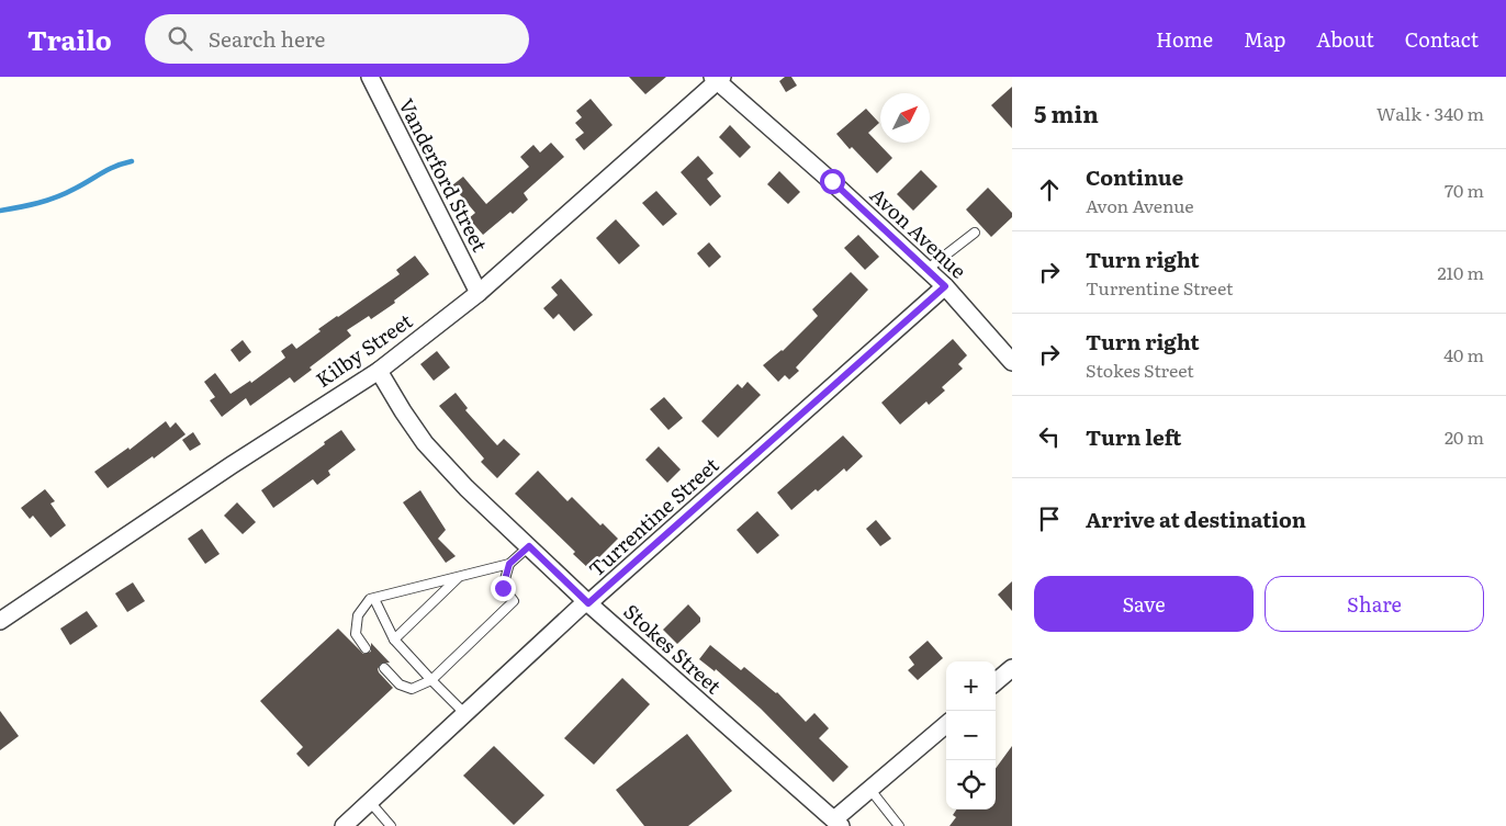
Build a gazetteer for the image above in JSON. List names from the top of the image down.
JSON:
{
  "streets": {
    "street": [
      "Vanderford Street",
      "Avon Avenue",
      "Kilby Street",
      "Turrentine Street",
      "Stokes Street"
    ]
  },
  "crossings": [
    ["Vanderford Street", "Kilby Street"],
    ["Avon Avenue", "Kilby Street"],
    ["Avon Avenue", "Turrentine Street"],
    ["Kilby Street", "Stokes Street"],
    ["Turrentine Street", "Stokes Street"]
  ],
  "north": "top right",
  "page": {
    "header": "Trailo",
    "search": "Search here",
    "nav": [
      "Home",
      "Map",
      "About",
      "Contact"
    ],
    "heading": ["5 min", "Walk · 340 m"],
    "list": [
      ["Continue", "Avon Avenue", "70 m"],
      ["Turn right", "Turrentine Street", "210 m"],
      ["Turn right", "Stokes Street", "40 m"],
      ["Turn left", "20 m"],
      "Arrive at destination"
    ],
    "buttons": ["Save", "Share"],
    "map_buttons": ["+", "−"]
  }
}
